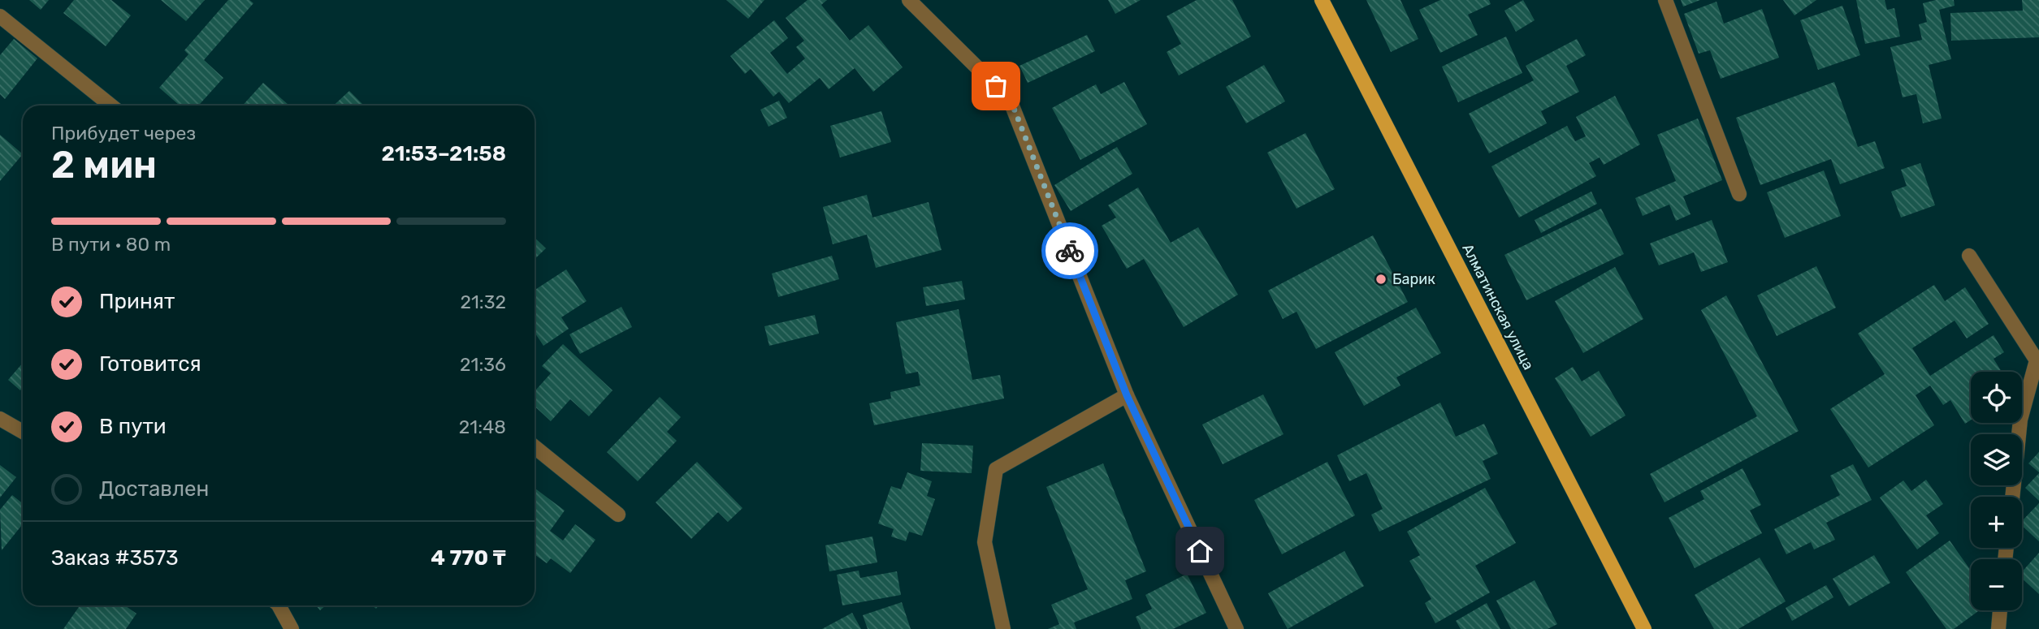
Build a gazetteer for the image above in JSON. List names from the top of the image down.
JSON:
{
  "streets": {
    "main road": ["Алматинская улица"]
  },
  "places": ["Барик"],
  "page": {
    "heading": ["2 мин", "Прибудет через", "21:53–21:58"],
    "panel": ["Заказ #3573", "4 770 ₸"],
    "bar": "В пути · 80 m",
    "list": [
      ["Принят", "21:32"],
      ["Готовится", "21:36"],
      ["В пути", "21:48"],
      "Доставлен"
    ],
    "map_buttons": ["+", "−"]
  }
}
